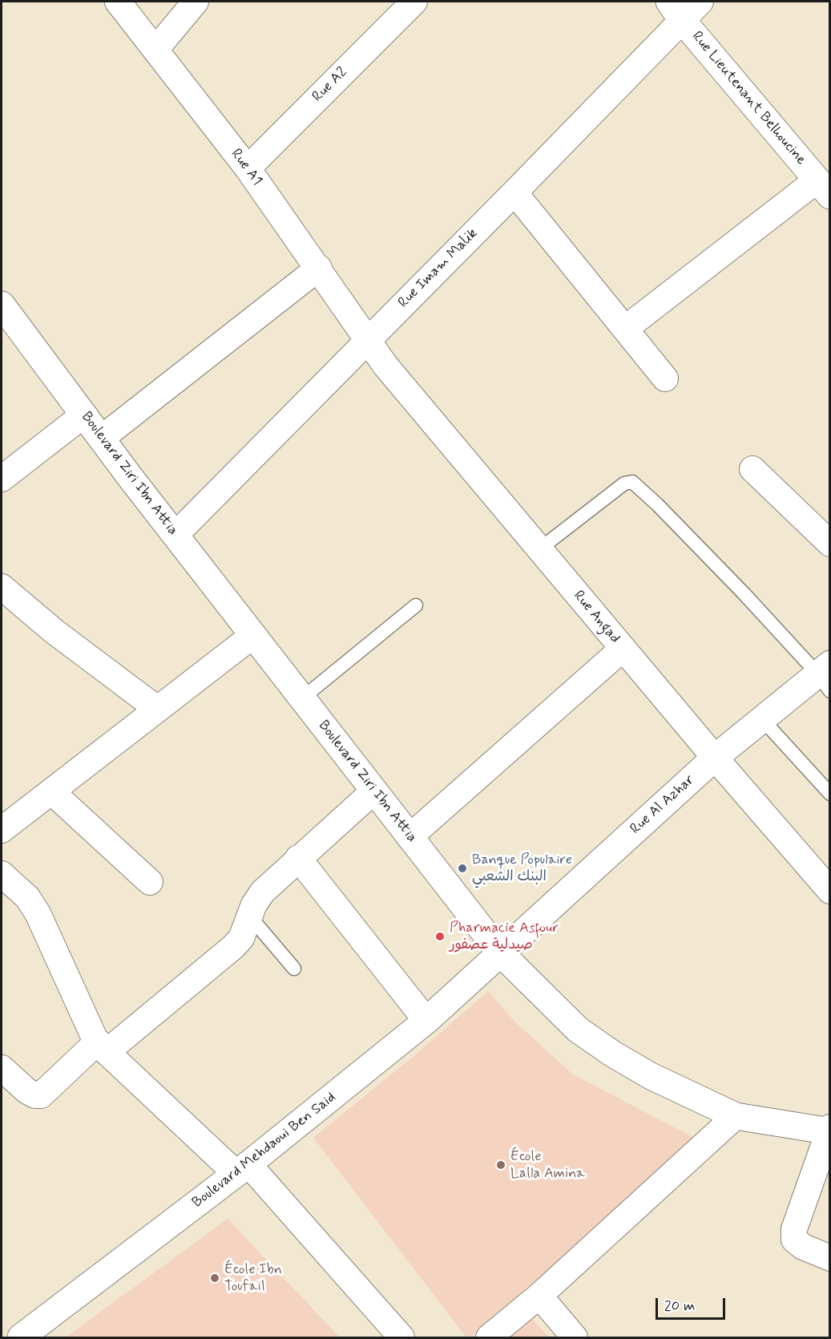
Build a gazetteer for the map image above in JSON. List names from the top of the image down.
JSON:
{
  "streets": {
    "street": [
      "Rue A2",
      "Rue Lieutenant Belhoucine",
      "Rue A1",
      "Rue Imam Malik",
      "Boulevard Ziri Ibn Attia",
      "Rue Angad",
      "Rue Al Azhar",
      "Boulevard Mehdaoui Ben Said"
    ]
  },
  "crossings": [
    ["Rue A2", "Rue A1"],
    ["Rue Lieutenant Belhoucine", "Rue Imam Malik"],
    ["Rue A1", "Rue Imam Malik"],
    ["Rue A1", "Rue Angad"],
    ["Rue Imam Malik", "Boulevard Ziri Ibn Attia"],
    ["Rue Imam Malik", "Rue Angad"],
    ["Boulevard Ziri Ibn Attia", "Rue Al Azhar"],
    ["Boulevard Ziri Ibn Attia", "Boulevard Mehdaoui Ben Said"],
    ["Rue Angad", "Rue Al Azhar"],
    ["Rue Al Azhar", "Boulevard Mehdaoui Ben Said"]
  ],
  "places": [
    "Banque Populaire البنك الشعبي",
    "Pharmacie Asfour صيدلية عصفور",
    "École Lalla Amina",
    "École Ibn Toufaïl"
  ],
  "scale_bar": "20 m"
}
